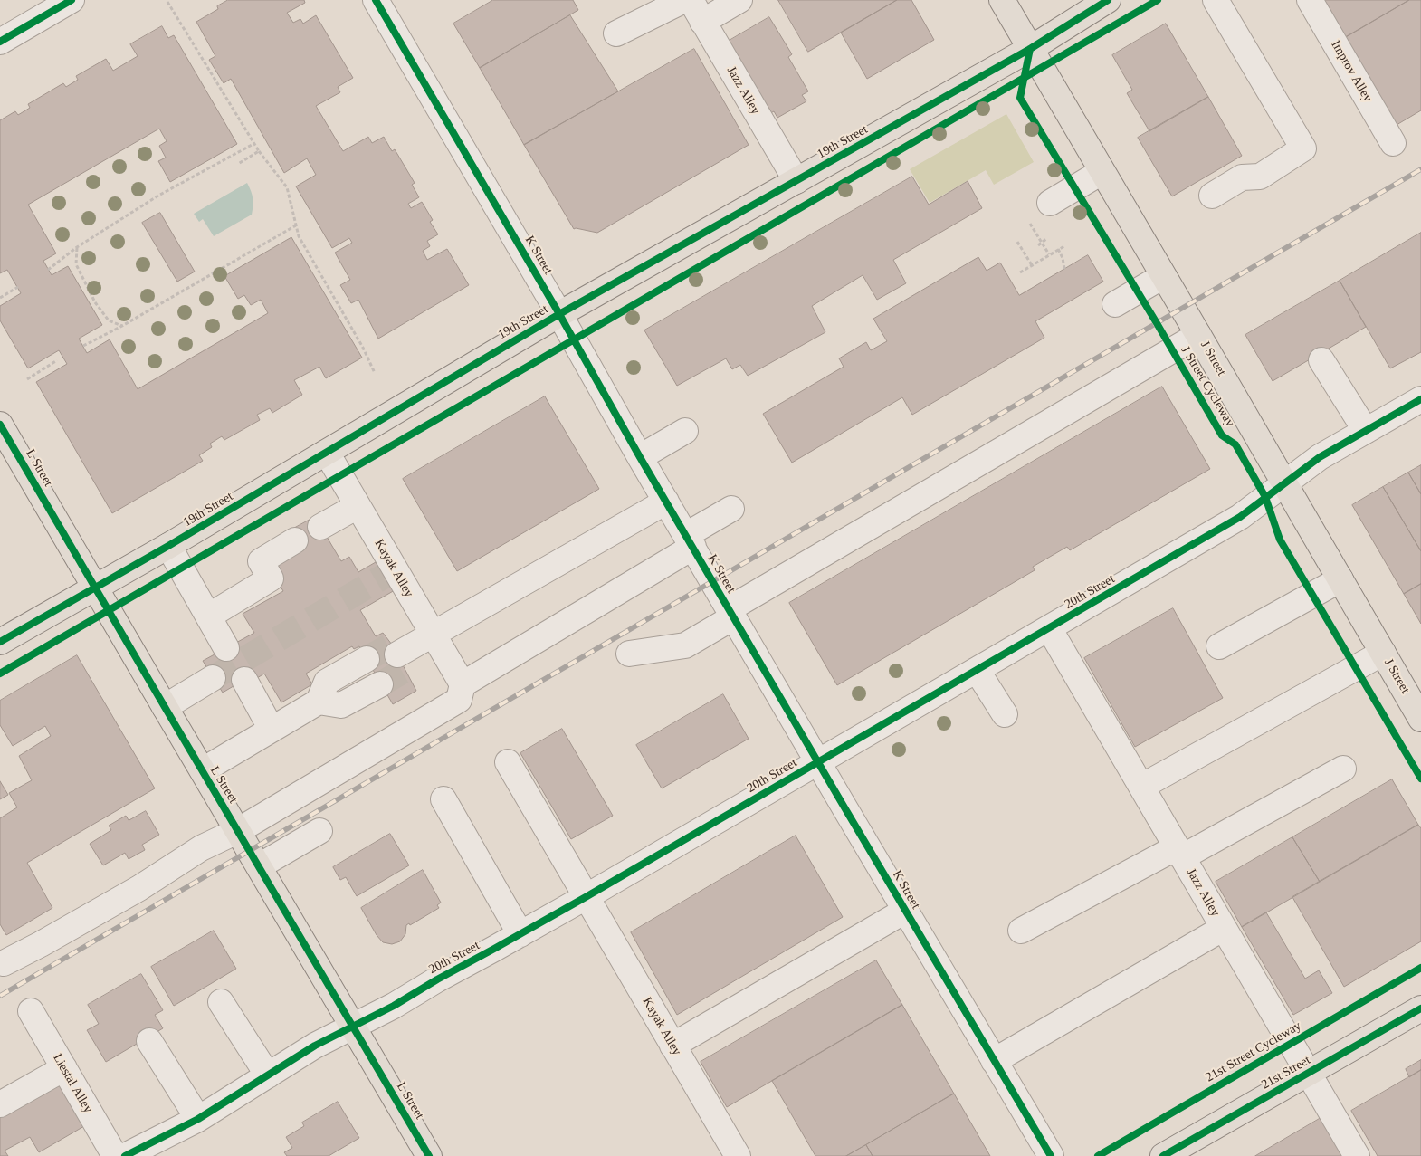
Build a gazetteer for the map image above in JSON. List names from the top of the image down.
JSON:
{
  "streets": {
    "main road": [
      "19th Street",
      "J Street",
      "L Street",
      "21st Street"
    ],
    "street": [
      "Improv Alley",
      "Jazz Alley",
      "K Street",
      "Kayak Alley",
      "20th Street",
      "Liestal Alley"
    ],
    "cycle path": ["J Street Cycleway", "21st Street Cycleway"]
  },
  "crossings": [
    ["Jazz Alley", "19th Street"],
    ["Jazz Alley", "20th Street"],
    ["Jazz Alley", "21st Street"],
    ["19th Street", "K Street"],
    ["19th Street", "J Street"],
    ["19th Street", "L Street"],
    ["19th Street", "Kayak Alley"],
    ["K Street", "20th Street"],
    ["J Street", "20th Street"],
    ["L Street", "20th Street"],
    ["Kayak Alley", "20th Street"]
  ]
}
